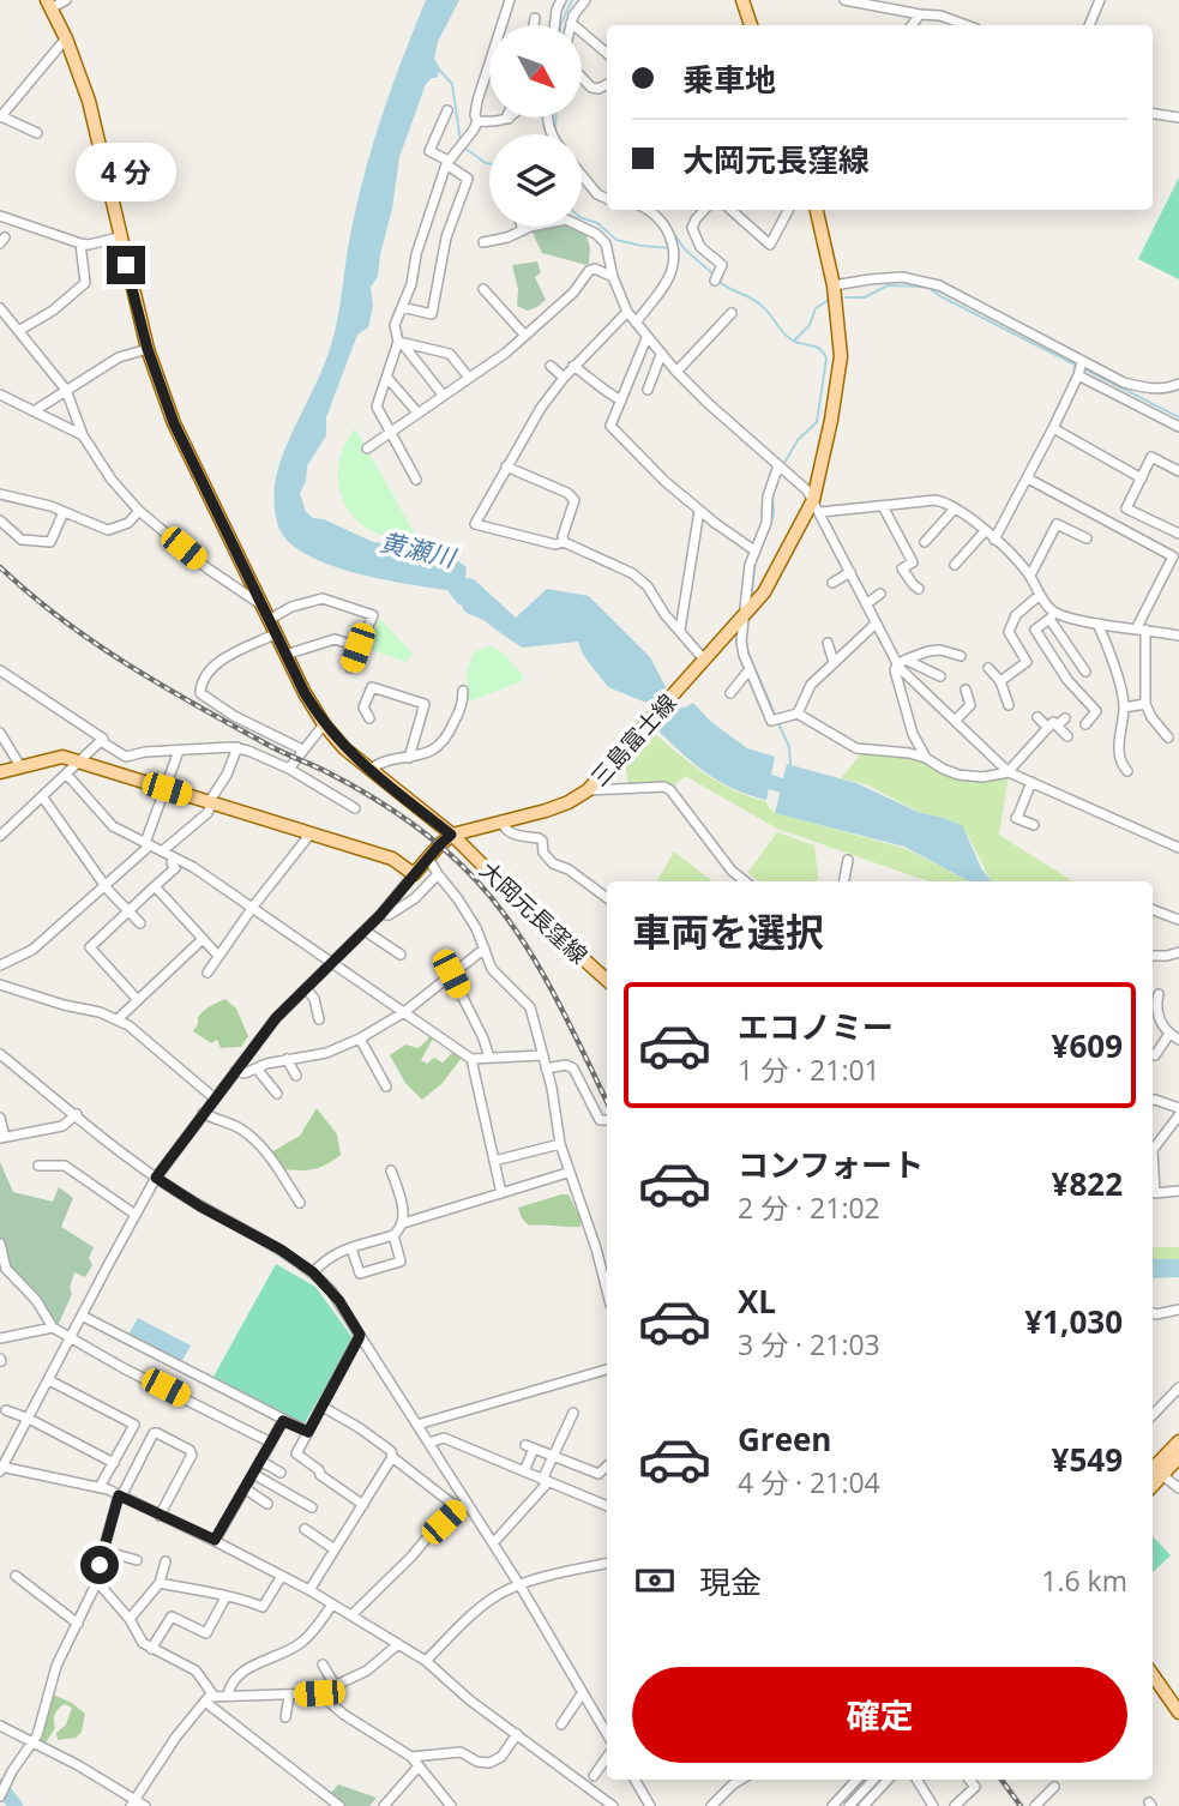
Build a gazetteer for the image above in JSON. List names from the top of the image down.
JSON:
{
  "streets": {
    "main road": ["三島富士線", "大岡元長窪線"]
  },
  "crossings": [
    ["三島富士線", "大岡元長窪線"]
  ],
  "water": ["黄瀬川"],
  "north": "bottom right",
  "page": {
    "banner": ["乗車地", "大岡元長窪線"],
    "bubble": "4 分",
    "heading": "車両を選択",
    "list": [
      {
        "name": "エコノミー",
        "note": "1 分 · 21:01",
        "value": "¥609"
      },
      {
        "name": "コンフォート",
        "note": "2 分 · 21:02",
        "value": "¥822"
      },
      {
        "name": "XL",
        "note": "3 分 · 21:03",
        "value": "¥1,030"
      },
      {
        "name": "Green",
        "note": "4 分 · 21:04",
        "value": "¥549"
      }
    ],
    "pay": ["現金", "1.6 km"],
    "buttons": "確定"
  }
}
